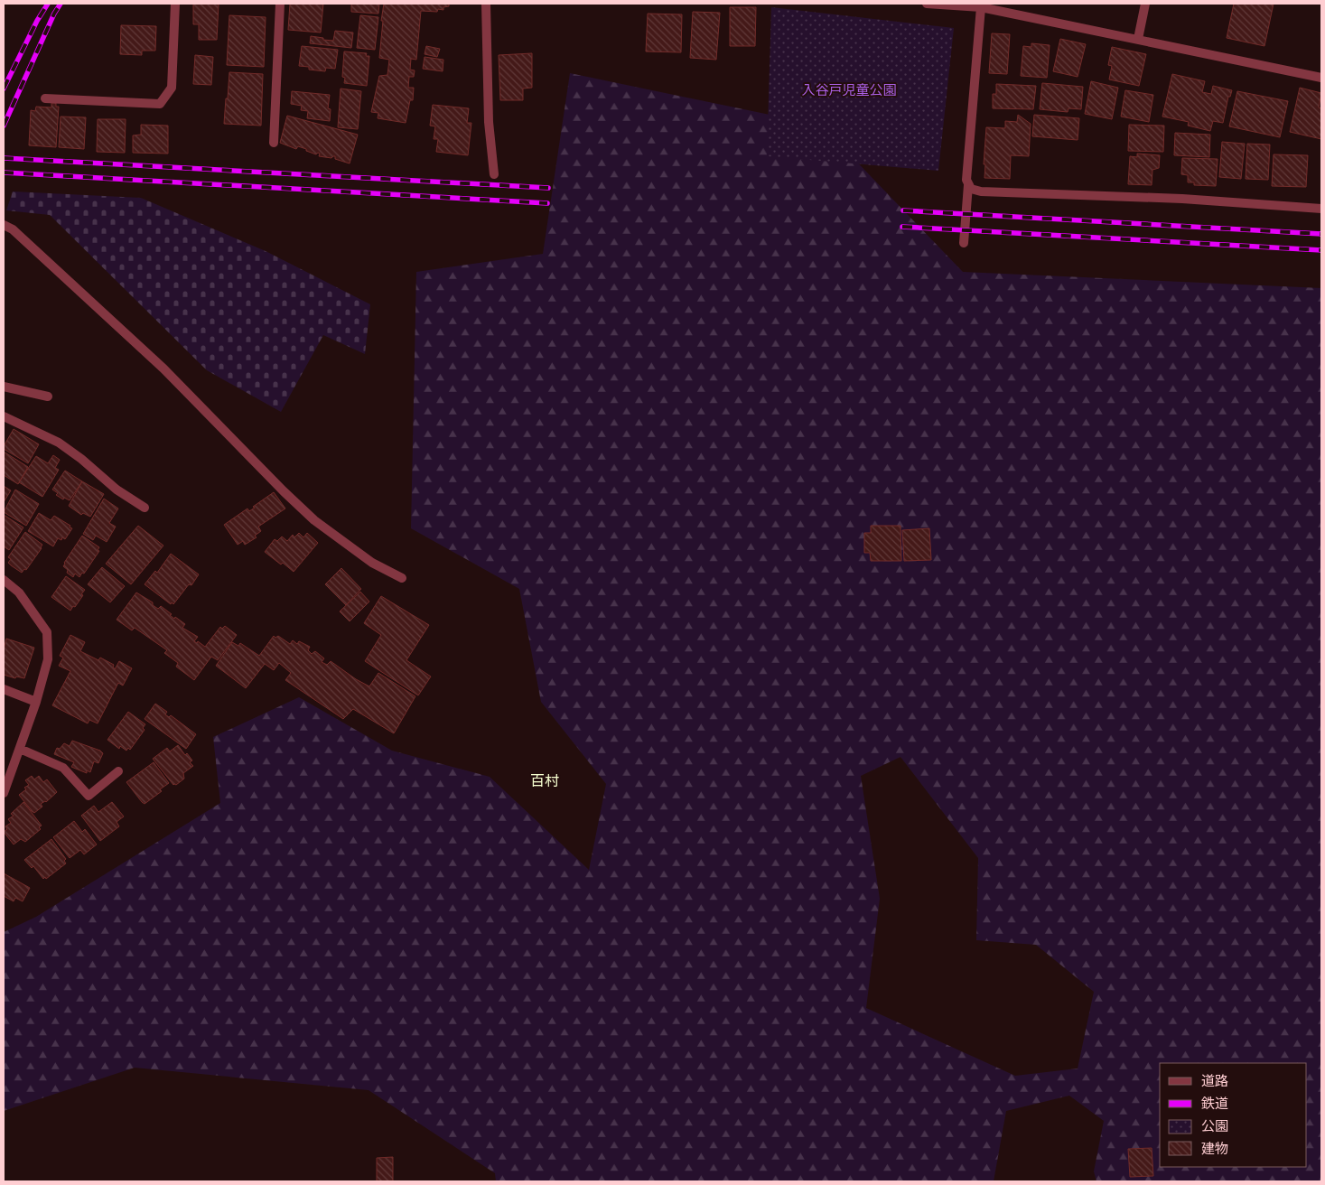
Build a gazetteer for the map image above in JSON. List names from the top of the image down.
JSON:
{
  "districts": ["百村"],
  "parks": ["入谷戸児童公園"],
  "legend": [
    "道路",
    "鉄道",
    "公園",
    "建物"
  ]
}
